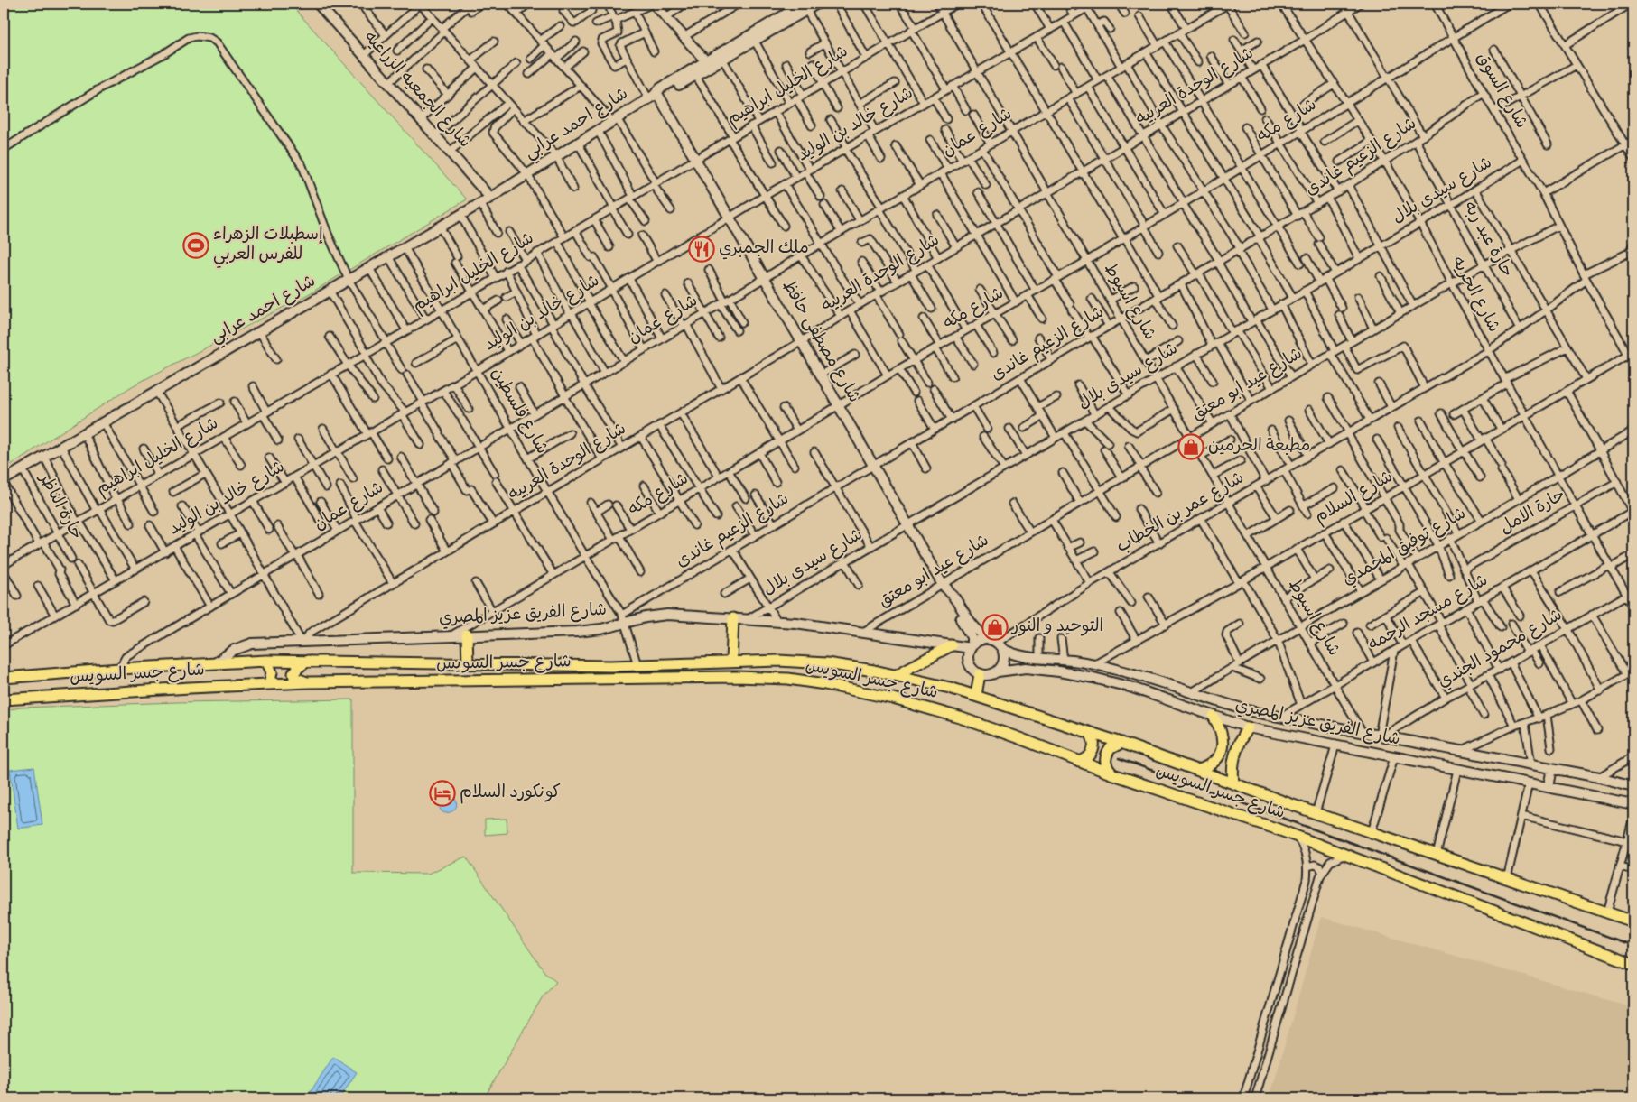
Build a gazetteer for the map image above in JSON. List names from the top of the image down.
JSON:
{
  "streets": {
    "main road": ["شارع جسر السويس"],
    "street": [
      "شارع الخليل ابراهيم",
      "شارع الوحدة العربيه",
      "شارع الجمعيه الزراعيه",
      "شارع السوق",
      "شارع مكه",
      "شارع احمد عرابي",
      "شارع خالد بن الوليد",
      "شارع عمان",
      "شارع الزعيم غاندى",
      "شارع سيدى بلال",
      "حارة عبد ربه",
      "شارع الحريه",
      "شارع اسيوط",
      "شارع مصطفى حافظ",
      "شارع عيد ابو معتق",
      "شارع فلسطين",
      "شارع السلام",
      "حارة الناظر",
      "حارة الامل",
      "شارع عمر بن الخطاب",
      "شارع توفيق المحمدي",
      "شارع مسجد الرحمه",
      "شارع الفريق عزيز المصري",
      "شارع محمود الجندي"
    ]
  },
  "crossings": [
    ["شارع الخليل ابراهيم", "شارع اسيوط"],
    ["شارع الخليل ابراهيم", "شارع مصطفى حافظ"],
    ["شارع الخليل ابراهيم", "شارع فلسطين"],
    ["شارع الخليل ابراهيم", "حارة الناظر"],
    ["شارع الوحدة العربيه", "شارع الحريه"],
    ["شارع الوحدة العربيه", "شارع اسيوط"],
    ["شارع الوحدة العربيه", "شارع مصطفى حافظ"],
    ["شارع الوحدة العربيه", "شارع فلسطين"],
    ["شارع الوحدة العربيه", "شارع الفريق عزيز المصري"],
    ["شارع الجمعيه الزراعيه", "شارع احمد عرابي"],
    ["شارع السوق", "شارع مكه"],
    ["شارع السوق", "شارع الزعيم غاندى"],
    ["شارع السوق", "شارع سيدى بلال"],
    ["شارع السوق", "شارع عيد ابو معتق"],
    ["شارع السوق", "شارع السلام"],
    ["شارع السوق", "شارع عمر بن الخطاب"],
    ["شارع مكه", "شارع الحريه"],
    ["شارع مكه", "شارع اسيوط"],
    ["شارع مكه", "شارع مصطفى حافظ"],
    ["شارع مكه", "شارع فلسطين"],
    ["شارع مكه", "شارع الفريق عزيز المصري"],
    ["شارع احمد عرابي", "شارع مصطفى حافظ"],
    ["شارع احمد عرابي", "شارع فلسطين"],
    ["شارع احمد عرابي", "حارة الناظر"],
    ["شارع خالد بن الوليد", "شارع اسيوط"],
    ["شارع خالد بن الوليد", "شارع مصطفى حافظ"],
    ["شارع خالد بن الوليد", "شارع فلسطين"],
    ["شارع عمان", "شارع اسيوط"],
    ["شارع عمان", "شارع مصطفى حافظ"],
    ["شارع عمان", "شارع فلسطين"],
    ["شارع عمان", "شارع جسر السويس"],
    ["شارع الزعيم غاندى", "حارة عبد ربه"],
    ["شارع الزعيم غاندى", "شارع الحريه"],
    ["شارع الزعيم غاندى", "شارع اسيوط"],
    ["شارع الزعيم غاندى", "شارع مصطفى حافظ"],
    ["شارع الزعيم غاندى", "شارع فلسطين"],
    ["شارع الزعيم غاندى", "شارع الفريق عزيز المصري"],
    ["شارع سيدى بلال", "حارة عبد ربه"],
    ["شارع سيدى بلال", "شارع الحريه"],
    ["شارع سيدى بلال", "شارع اسيوط"],
    ["شارع سيدى بلال", "شارع مصطفى حافظ"],
    ["شارع سيدى بلال", "شارع الفريق عزيز المصري"],
    ["حارة عبد ربه", "شارع عيد ابو معتق"],
    ["حارة عبد ربه", "شارع عمر بن الخطاب"],
    ["شارع الحريه", "شارع عيد ابو معتق"],
    ["شارع الحريه", "شارع السلام"],
    ["شارع الحريه", "حارة الامل"],
    ["شارع الحريه", "شارع عمر بن الخطاب"],
    ["شارع الحريه", "شارع توفيق المحمدي"],
    ["شارع الحريه", "شارع مسجد الرحمه"],
    ["شارع الحريه", "شارع محمود الجندي"],
    ["شارع اسيوط", "شارع عيد ابو معتق"],
    ["شارع اسيوط", "شارع السلام"],
    ["شارع اسيوط", "شارع عمر بن الخطاب"],
    ["شارع اسيوط", "شارع توفيق المحمدي"],
    ["شارع اسيوط", "شارع مسجد الرحمه"],
    ["شارع اسيوط", "شارع الفريق عزيز المصري"],
    ["شارع مصطفى حافظ", "شارع عيد ابو معتق"],
    ["شارع مصطفى حافظ", "شارع عمر بن الخطاب"],
    ["شارع مصطفى حافظ", "شارع الفريق عزيز المصري"],
    ["شارع عيد ابو معتق", "شارع الفريق عزيز المصري"],
    ["شارع فلسطين", "شارع الفريق عزيز المصري"],
    ["شارع فلسطين", "شارع جسر السويس"],
    ["شارع السلام", "شارع الفريق عزيز المصري"],
    ["شارع عمر بن الخطاب", "شارع الفريق عزيز المصري"],
    ["شارع توفيق المحمدي", "شارع الفريق عزيز المصري"],
    ["شارع مسجد الرحمه", "شارع الفريق عزيز المصري"],
    ["شارع الفريق عزيز المصري", "شارع محمود الجندي"],
    ["شارع الفريق عزيز المصري", "شارع جسر السويس"]
  ],
  "places": {
    "sports": ["إسطبلات الزهراء للفرس العربي"],
    "restaurant": ["ملك الجمبري"],
    "shop": ["مطبعة الحرمين", "التوحيد و النور"],
    "hotel": ["كونكورد السلام"]
  }
}
